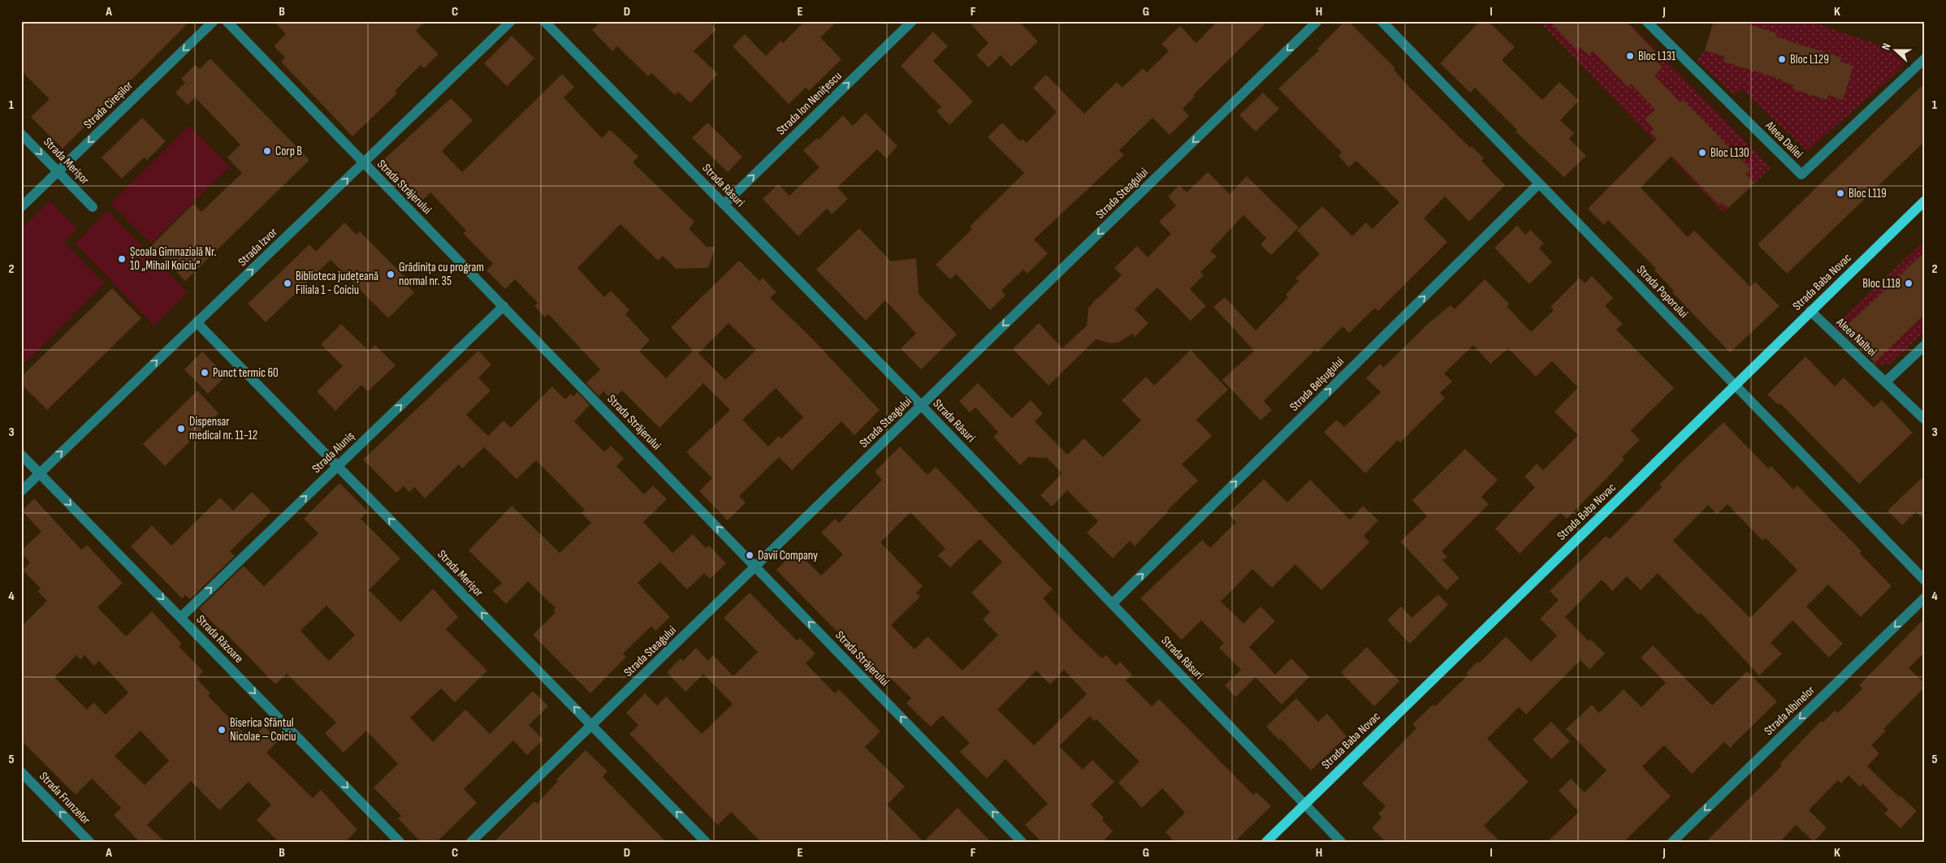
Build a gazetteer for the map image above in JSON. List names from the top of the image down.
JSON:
{
  "streets": {
    "main road": ["Strada Baba Novac"],
    "street": [
      "Strada Ion Nenițescu",
      "Strada Cireșilor",
      "Aleea Daliei",
      "Strada Merișor",
      "Strada Răsuri",
      "Strada Străjerului",
      "Strada Steagului",
      "Strada Izvor",
      "Strada Poporului",
      "Aleea Nalbei",
      "Strada Belșugului",
      "Strada Aluniș",
      "Strada Răzoare",
      "Strada Albinelor",
      "Strada Frunzelor"
    ]
  },
  "crossings": [
    ["Strada Ion Nenițescu", "Strada Răsuri"],
    ["Strada Cireșilor", "Strada Merișor"],
    ["Strada Merișor", "Strada Steagului"],
    ["Strada Merișor", "Strada Izvor"],
    ["Strada Merișor", "Strada Aluniș"],
    ["Strada Răsuri", "Strada Steagului"],
    ["Strada Răsuri", "Strada Baba Novac"],
    ["Strada Răsuri", "Strada Belșugului"],
    ["Strada Străjerului", "Strada Steagului"],
    ["Strada Străjerului", "Strada Izvor"],
    ["Strada Străjerului", "Strada Aluniș"],
    ["Strada Izvor", "Strada Răzoare"],
    ["Strada Baba Novac", "Strada Poporului"],
    ["Strada Baba Novac", "Aleea Nalbei"],
    ["Strada Poporului", "Strada Belșugului"],
    ["Strada Aluniș", "Strada Răzoare"]
  ],
  "one_way": [
    "Strada Ion Nenițescu",
    "Strada Cireșilor",
    "Strada Merișor",
    "Strada Străjerului",
    "Strada Steagului",
    "Strada Izvor",
    "Strada Belșugului",
    "Strada Aluniș",
    "Strada Răzoare",
    "Strada Albinelor",
    "Strada Frunzelor"
  ],
  "places": [
    "Bloc L131",
    "Bloc L129",
    "Corp B",
    "Bloc L130",
    "Bloc L119",
    "Școala Gimnazială Nr. 10 „Mihail Koiciu”",
    "Grădinița cu program normal nr. 35",
    "Biblioteca județeană Filiala 1 - Coiciu",
    "Bloc L118",
    "Punct termic 60",
    "Dispensar medical nr. 11-12",
    "Davii Company",
    "Biserica Sfântul Nicolae – Coiciu"
  ],
  "north": "left",
  "grid": {
    "columns": [
      "A",
      "B",
      "C",
      "D",
      "E",
      "F",
      "G",
      "H",
      "I",
      "J",
      "K"
    ],
    "rows": [
      "1",
      "2",
      "3",
      "4",
      "5"
    ]
  }
}
